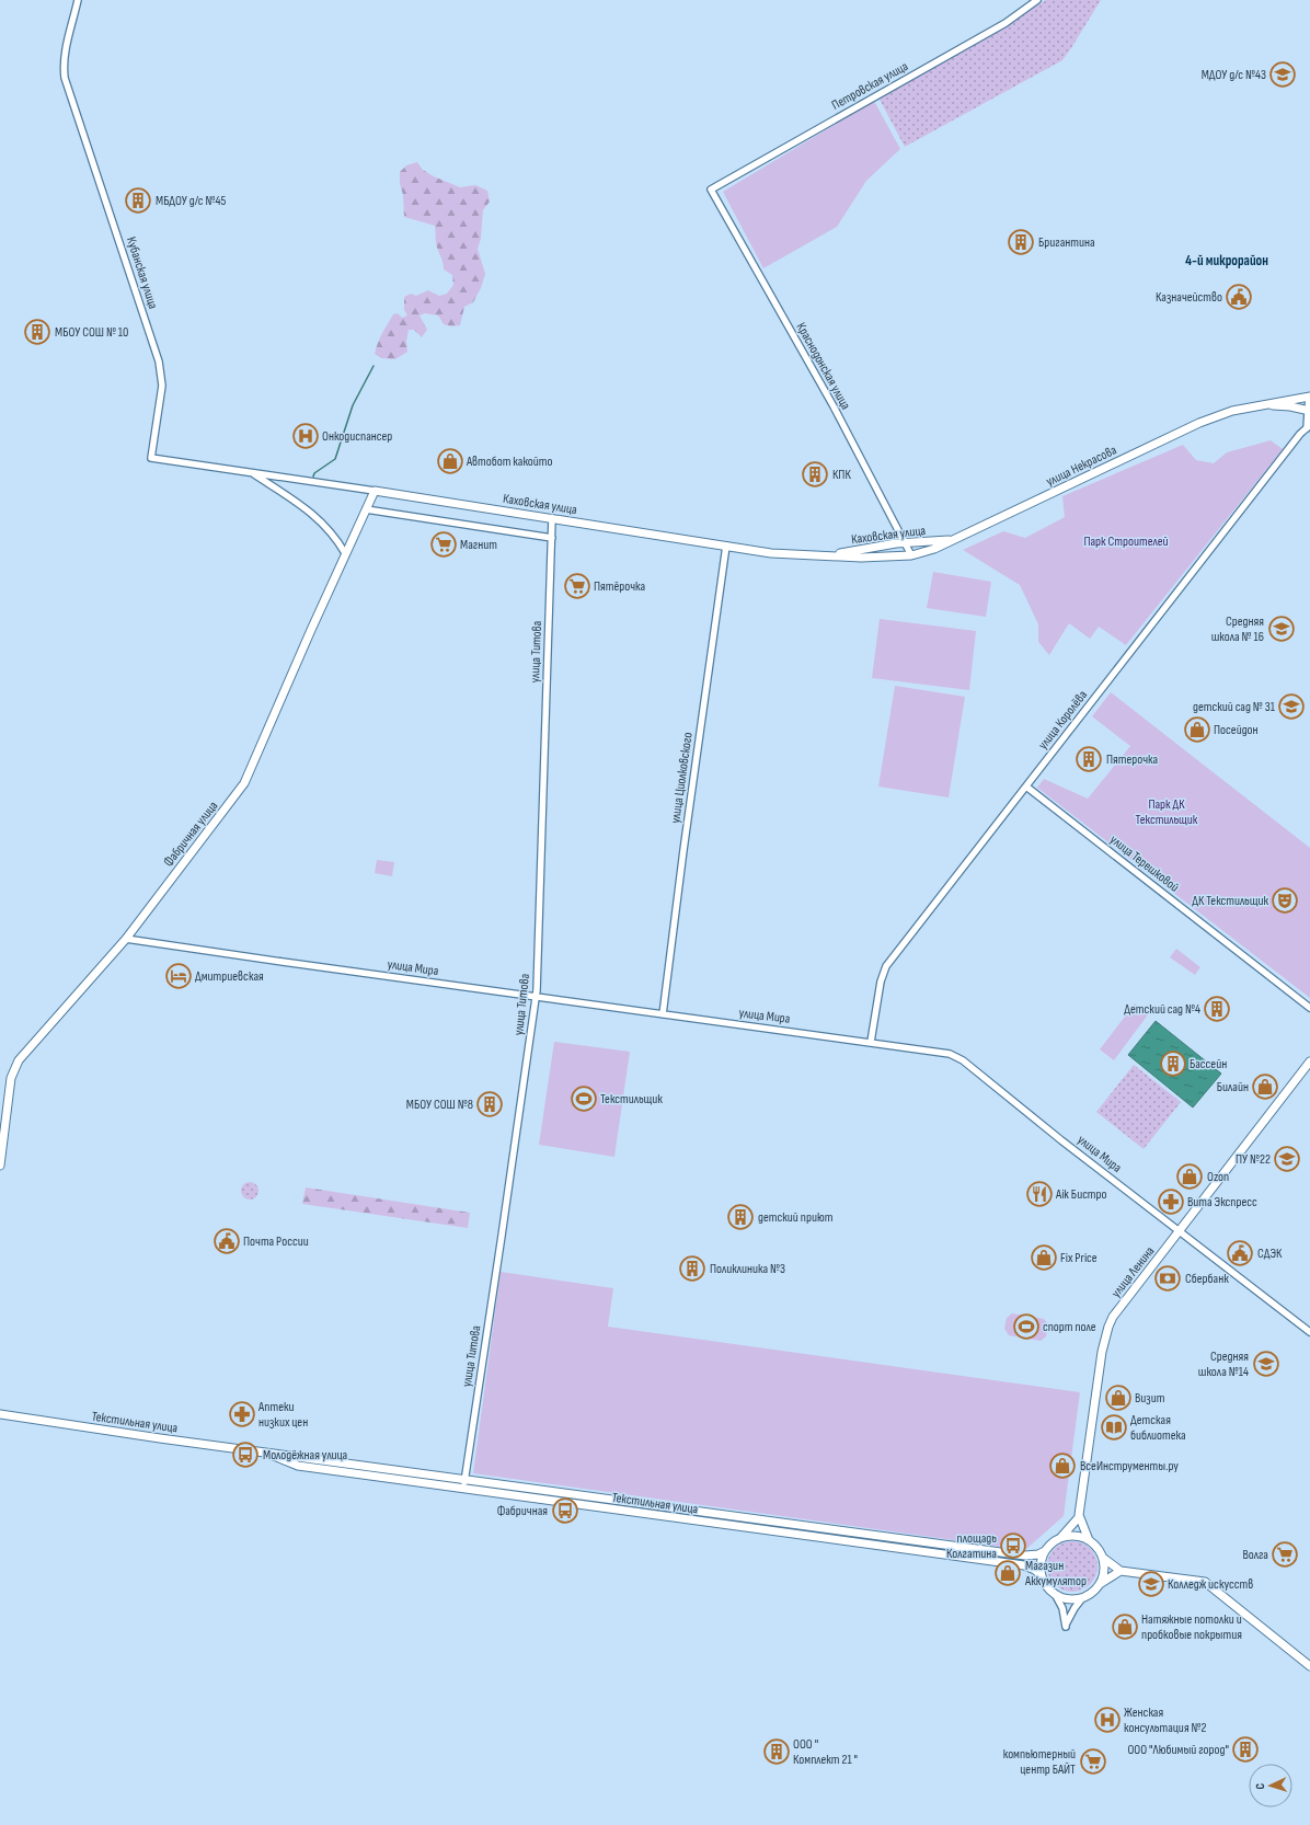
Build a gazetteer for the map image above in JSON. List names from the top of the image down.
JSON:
{
  "streets": {
    "main road": [
      "улица Некрасова",
      "Каховская улица",
      "Фабричная улица",
      "улица Ленина",
      "Текстильная улица"
    ],
    "street": [
      "Петровская улица",
      "Кубанская улица",
      "Краснодонская улица",
      "улица Титова",
      "улица Королёва",
      "улица Циолковского",
      "улица Терешковой",
      "улица Мира"
    ]
  },
  "crossings": [
    ["Петровская улица", "Краснодонская улица"],
    ["Кубанская улица", "Каховская улица"],
    ["Краснодонская улица", "улица Некрасова"],
    ["Краснодонская улица", "Каховская улица"],
    ["улица Некрасова", "Каховская улица"],
    ["улица Некрасова", "улица Королёва"],
    ["Каховская улица", "улица Титова"],
    ["Каховская улица", "улица Циолковского"],
    ["Каховская улица", "Фабричная улица"],
    ["улица Титова", "улица Мира"],
    ["улица Титова", "Текстильная улица"],
    ["улица Королёва", "улица Терешковой"],
    ["улица Королёва", "улица Мира"],
    ["улица Циолковского", "улица Мира"],
    ["Фабричная улица", "улица Мира"],
    ["улица Мира", "улица Ленина"]
  ],
  "districts": ["4-й микрорайон"],
  "parks": ["Парк Строителей", "Парк ДК Текстильщик"],
  "places": {
    "school or university": [
      "МДОУ д/с №43",
      "Средняя школа № 16",
      "детский сад № 31",
      "ПУ №22",
      "Средняя школа №14",
      "Колледж искусств"
    ],
    "building": [
      "МБДОУ д/с №45",
      "Бригантина",
      "МБОУ СОШ № 10",
      "КПК",
      "Пятерочка",
      "Детский сад №4",
      "Бассейн",
      "МБОУ СОШ №8",
      "детский приют",
      "Поликлиника №3",
      "ООО \"Любимый город\"",
      "ООО \" Комплект 21 \""
    ],
    "public building": ["Казначейство", "Почта России", "СДЭК"],
    "hospital": ["Онкодиспансер", "Женская консультация №2"],
    "shop": [
      "Автобот какойто",
      "Посейдон",
      "Билайн",
      "Ozon",
      "Fix Price",
      "Визит",
      "ВсеИнструменты.ру",
      "Магазин Аккумулятор",
      "Натяжные потолки и пробковые покрытия"
    ],
    "supermarket": [
      "Магнит",
      "Пятёрочка",
      "Волга",
      "компьютерный центр БАЙТ"
    ],
    "theatre": ["ДК Текстильщик"],
    "hotel": ["Дмитриевская"],
    "sports": ["Текстильщик", "спорт поле"],
    "restaurant": ["Aik Бистро"],
    "pharmacy": ["Вита Экспресс", "Аптеки низких цен"],
    "bank": ["Сбербанк"],
    "library": ["Детская библиотека"],
    "bus stop": ["Молодёжная улица", "Фабричная", "площадь Колгатина"]
  },
  "north": "left"
}
